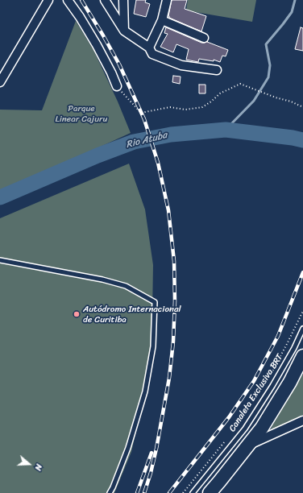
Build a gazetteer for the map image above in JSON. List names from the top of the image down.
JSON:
{
  "streets": {
    "lane": ["Canaleta Exclusiva BRT"]
  },
  "water": ["Rio Atuba"],
  "parks": ["Parque Linear Cajuru"],
  "places": ["Autódromo Internacional de Curitiba"],
  "north": "right"
}
